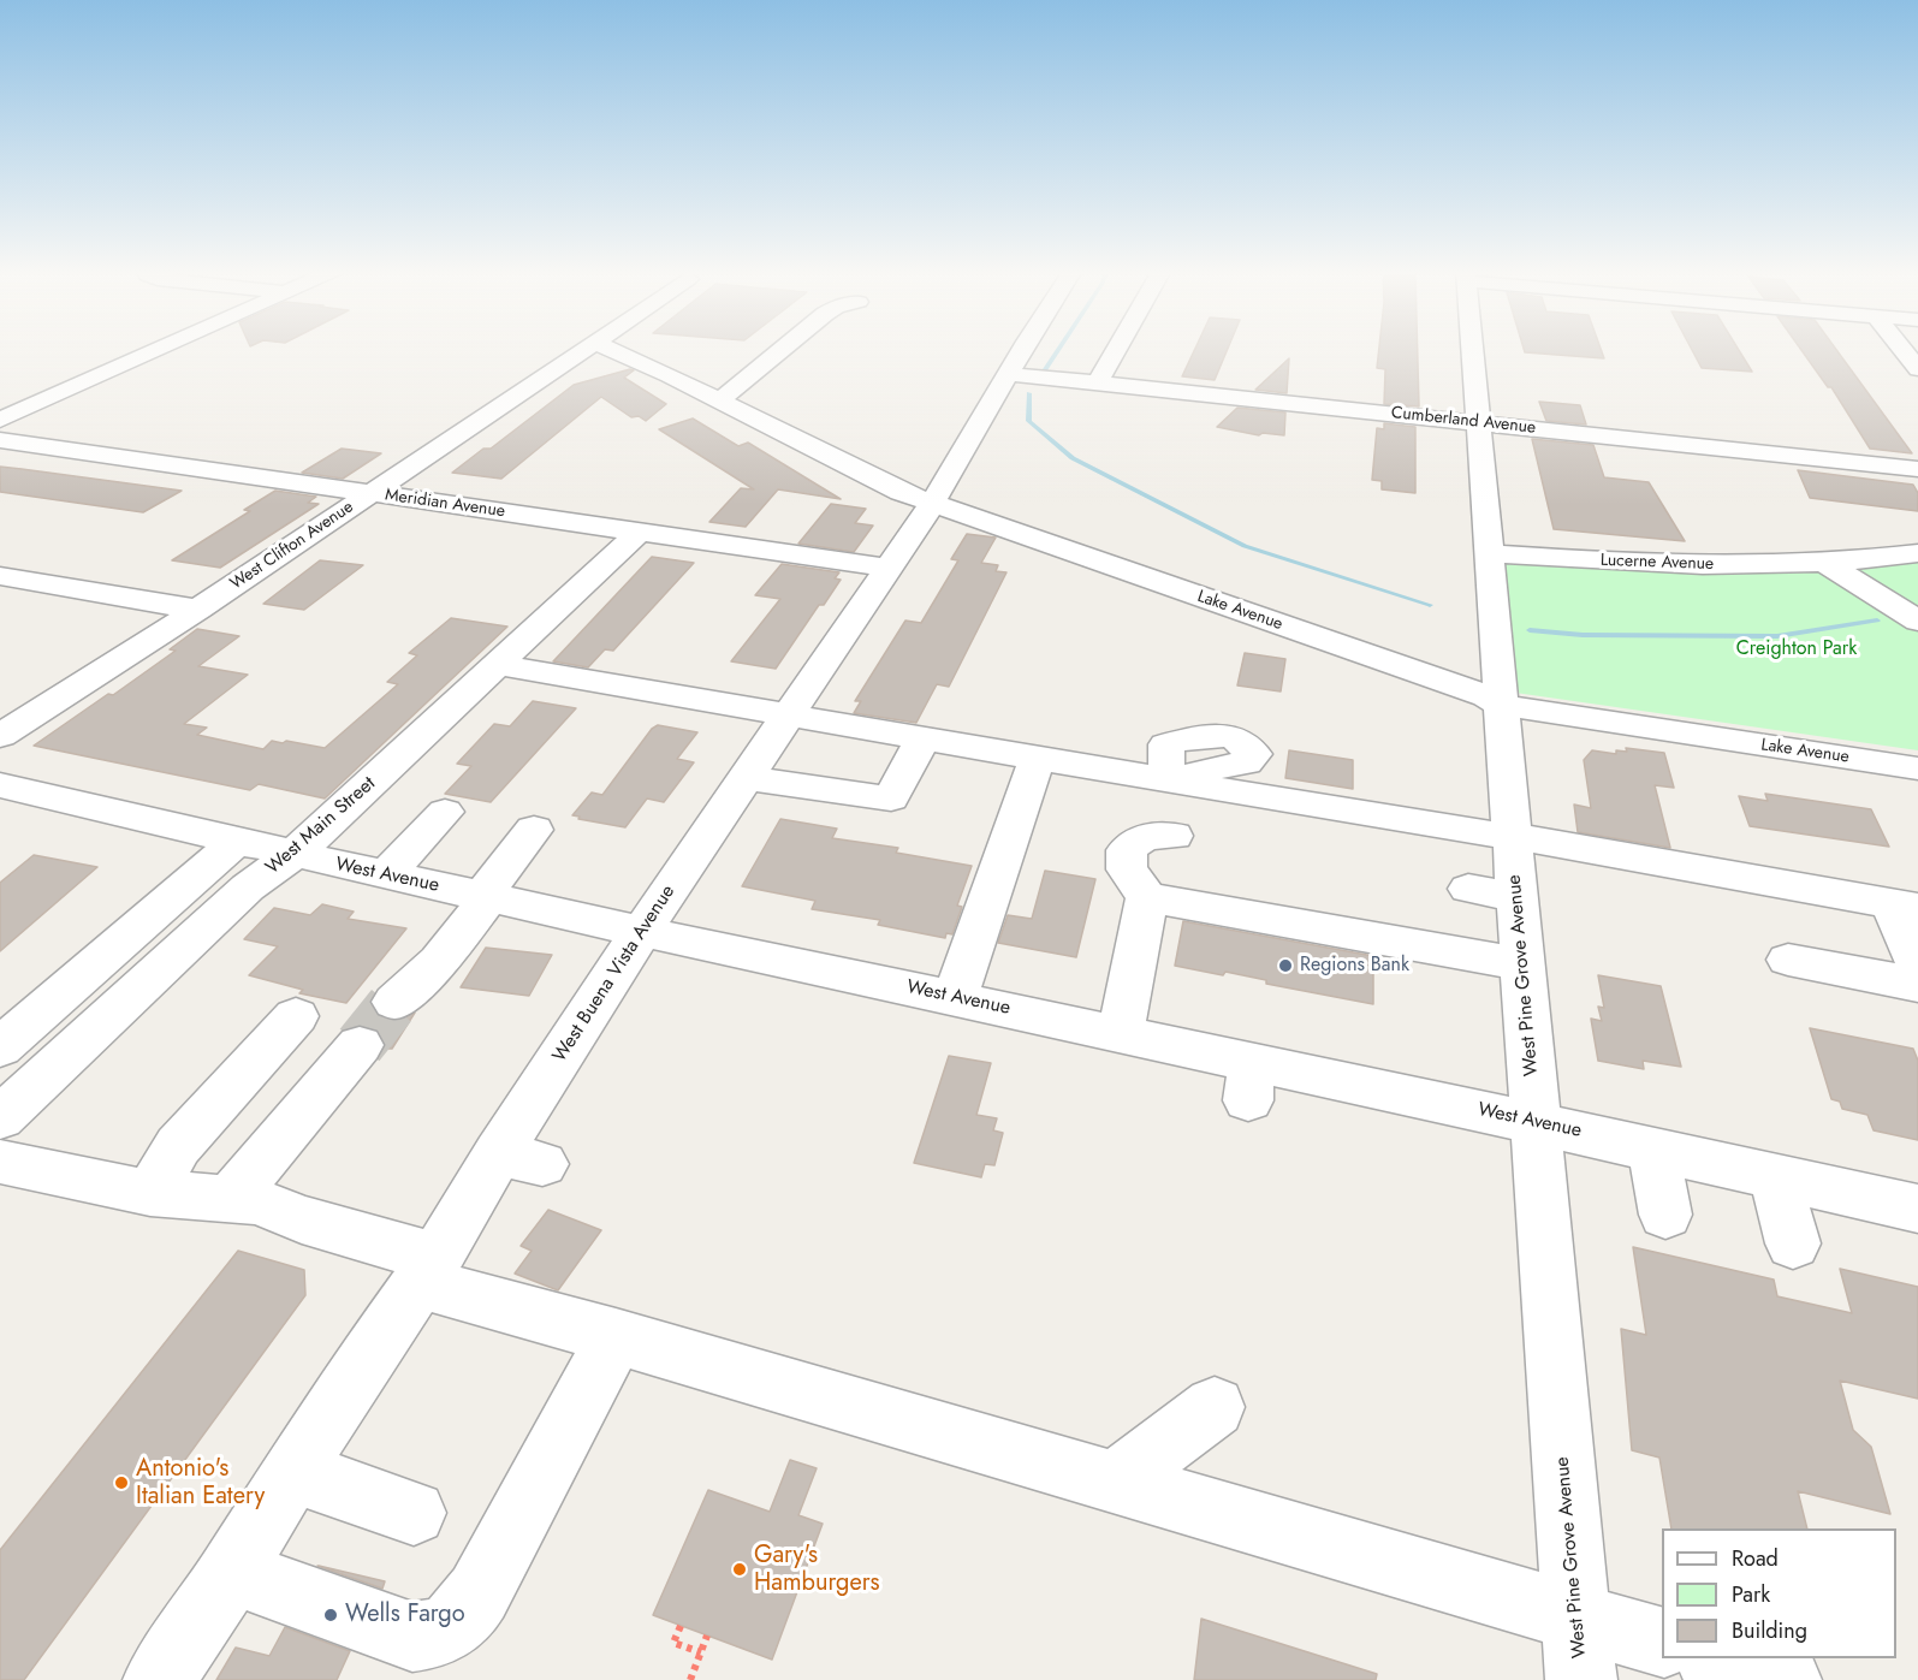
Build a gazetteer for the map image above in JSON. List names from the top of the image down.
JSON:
{
  "streets": {
    "street": [
      "Cumberland Avenue",
      "Meridian Avenue",
      "West Clifton Avenue",
      "Lucerne Avenue",
      "Lake Avenue",
      "West Main Street",
      "West Avenue",
      "West Buena Vista Avenue",
      "West Pine Grove Avenue"
    ]
  },
  "crossings": [
    ["Cumberland Avenue", "West Buena Vista Avenue"],
    ["Cumberland Avenue", "West Pine Grove Avenue"],
    ["Meridian Avenue", "West Clifton Avenue"],
    ["Meridian Avenue", "West Main Street"],
    ["Meridian Avenue", "West Buena Vista Avenue"],
    ["Lucerne Avenue", "West Pine Grove Avenue"],
    ["Lake Avenue", "West Buena Vista Avenue"],
    ["Lake Avenue", "West Pine Grove Avenue"],
    ["West Main Street", "West Avenue"],
    ["West Avenue", "West Buena Vista Avenue"],
    ["West Avenue", "West Pine Grove Avenue"]
  ],
  "parks": ["Creighton Park"],
  "places": [
    "Regions Bank",
    "Antonio's Italian Eatery",
    "Gary's Hamburgers",
    "Wells Fargo"
  ],
  "legend": ["Road", "Park", "Building"]
}
